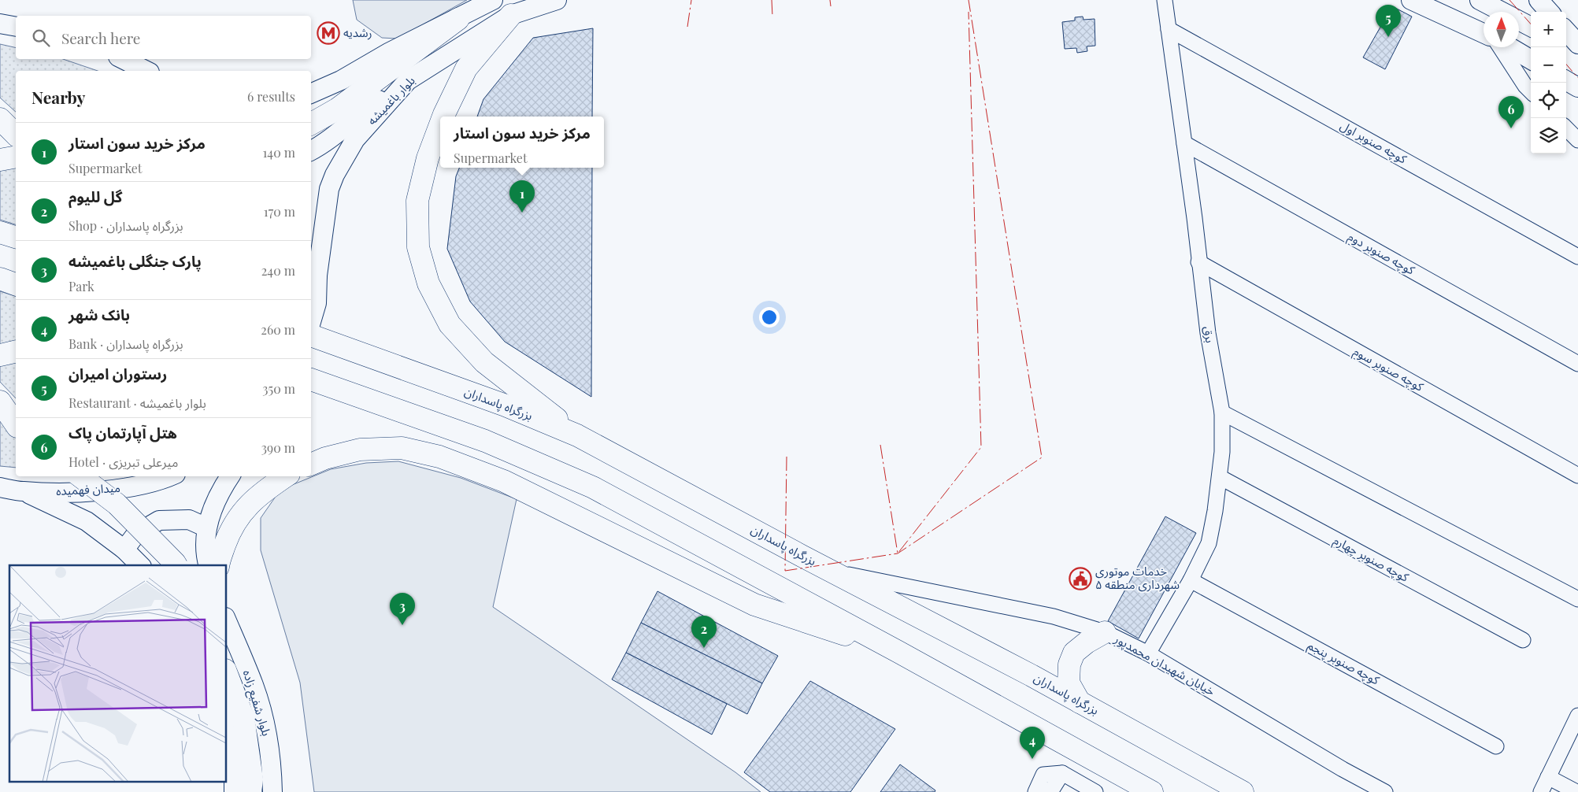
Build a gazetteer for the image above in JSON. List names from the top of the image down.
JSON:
{
  "streets": {
    "highway": ["بزرگراه پاسداران"],
    "main road": ["بلوار باغمیشه", "میدان فهمیده", "بلوار شفیع زاده"],
    "street": [
      "کوچه صنوبر اول",
      "کوچه صنوبر دوم",
      "برق",
      "کوچه صنوبر سوم",
      "کوچه صنوبر چهارم",
      "کوچه صنوبر پنجم",
      "خیابان شهیدان محمدپور"
    ]
  },
  "crossings": [
    ["کوچه صنوبر اول", "برق"],
    ["کوچه صنوبر دوم", "برق"],
    ["برق", "کوچه صنوبر سوم"],
    ["برق", "کوچه صنوبر چهارم"],
    ["برق", "کوچه صنوبر پنجم"],
    ["برق", "خیابان شهیدان محمدپور"],
    ["بزرگراه پاسداران", "خیابان شهیدان محمدپور"]
  ],
  "places": {
    "metro station": ["رشدیه"],
    "public building": ["خدمات موتوری شهرداری منطقه ۵"]
  },
  "north": "top",
  "page": {
    "pins": [
      "5",
      "6",
      "1",
      "3",
      "2",
      "4"
    ],
    "map_buttons": ["+", "−"],
    "search": "Search here",
    "heading": ["Nearby", "6 results"],
    "popup": ["مرکز خرید سون استار", "Supermarket"],
    "list": [
      {
        "mark": "1",
        "name": "مرکز خرید سون استار",
        "note": "Supermarket",
        "value": "140 m"
      },
      {
        "mark": "2",
        "name": "گل للیوم",
        "note": "Shop · بزرگراه پاسداران",
        "value": "170 m"
      },
      {
        "mark": "3",
        "name": "پارک جنگلی باغمیشه",
        "note": "Park",
        "value": "240 m"
      },
      {
        "mark": "4",
        "name": "بانک شهر",
        "note": "Bank · بزرگراه پاسداران",
        "value": "260 m"
      },
      {
        "mark": "5",
        "name": "رستوران امیران",
        "note": "Restaurant · بلوار باغمیشه",
        "value": "350 m"
      },
      {
        "mark": "6",
        "name": "هتل آپارتمان پاک",
        "note": "Hotel · میرعلی تبریزی",
        "value": "390 m"
      }
    ]
  }
}
